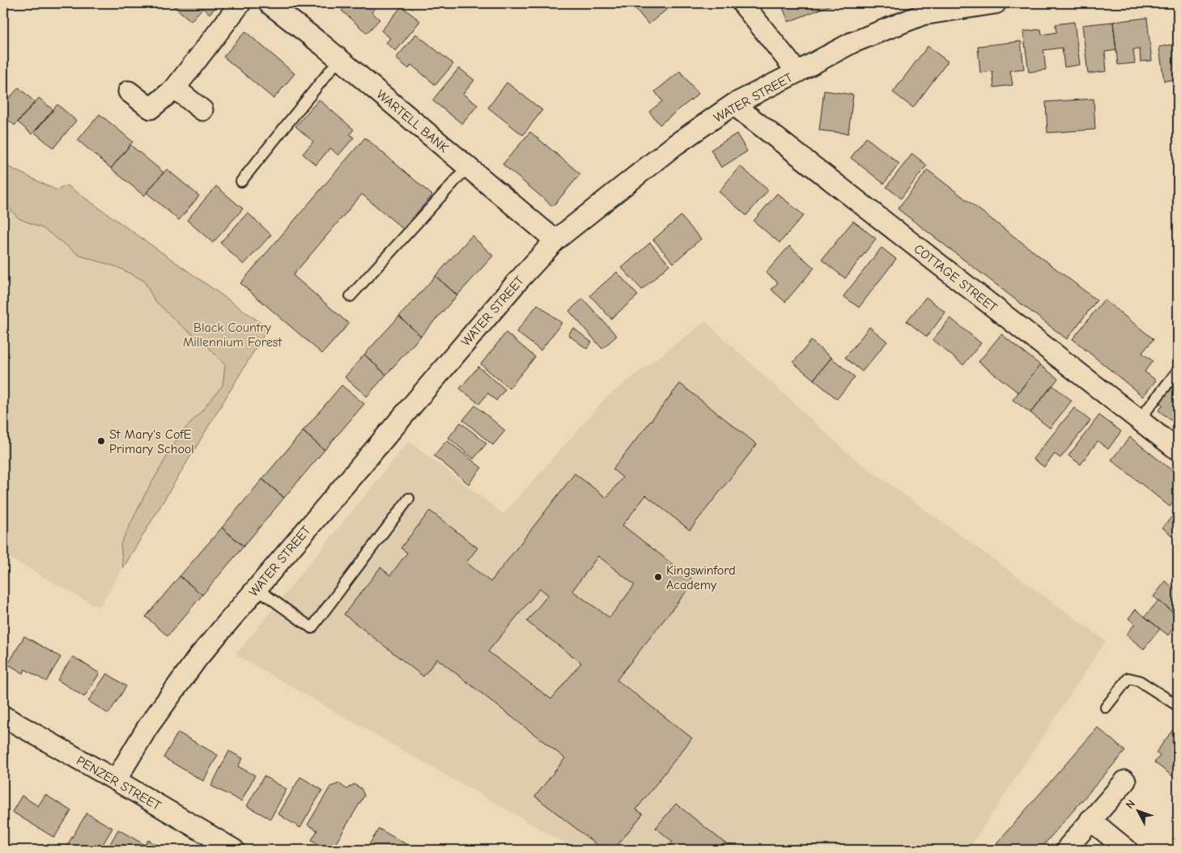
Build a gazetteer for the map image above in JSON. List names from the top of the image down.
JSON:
{
  "streets": {
    "street": [
      "WATER STREET",
      "WARTELL BANK",
      "COTTAGE STREET",
      "PENZER STREET"
    ]
  },
  "crossings": [
    ["WATER STREET", "WARTELL BANK"],
    ["WATER STREET", "COTTAGE STREET"],
    ["WATER STREET", "PENZER STREET"]
  ],
  "parks": ["Black Country Millennium Forest"],
  "places": ["St Mary's CofE Primary School", "Kingswinford Academy"],
  "north": "top left"
}
